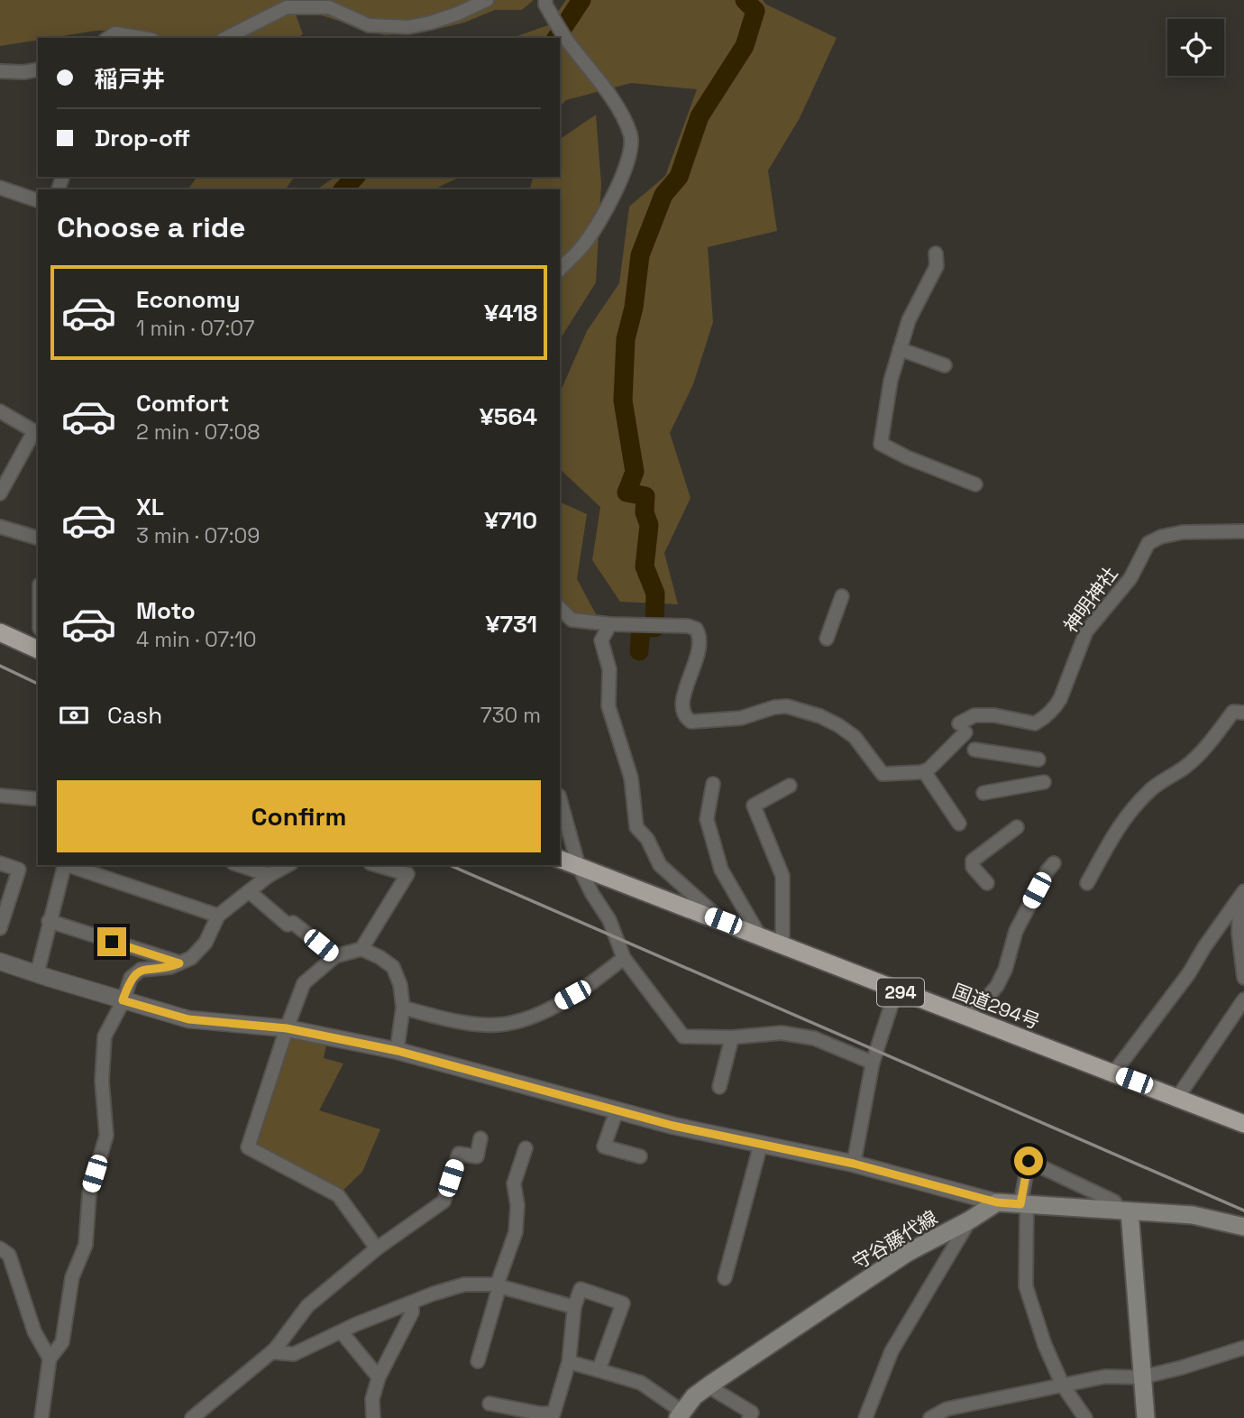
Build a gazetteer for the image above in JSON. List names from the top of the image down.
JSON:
{
  "streets": {
    "highway": ["294", "国道294号"],
    "main road": ["守谷藤代線"],
    "street": ["神明神社"]
  },
  "page": {
    "banner": ["稲戸井", "Drop-off"],
    "heading": "Choose a ride",
    "list": [
      {
        "name": "Economy",
        "note": "1 min · 07:07",
        "value": "¥418"
      },
      {
        "name": "Comfort",
        "note": "2 min · 07:08",
        "value": "¥564"
      },
      {
        "name": "XL",
        "note": "3 min · 07:09",
        "value": "¥710"
      },
      {
        "name": "Moto",
        "note": "4 min · 07:10",
        "value": "¥731"
      }
    ],
    "pay": ["Cash", "730 m"],
    "buttons": "Confirm"
  }
}
